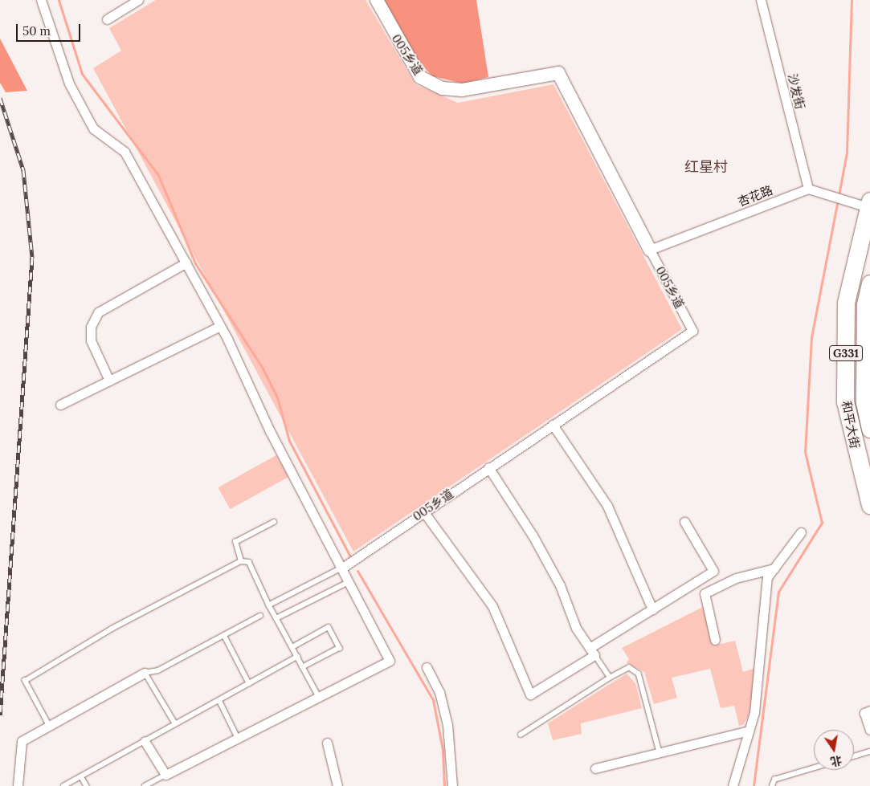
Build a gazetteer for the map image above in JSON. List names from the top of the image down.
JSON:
{
  "streets": {
    "highway": ["G331", "和平大街"],
    "street": ["005乡道", "沙发街", "杏花路"]
  },
  "crossings": [
    ["005乡道", "杏花路"],
    ["沙发街", "杏花路"]
  ],
  "districts": ["红星村"],
  "scale_bar": "50 m",
  "north": "bottom"
}
